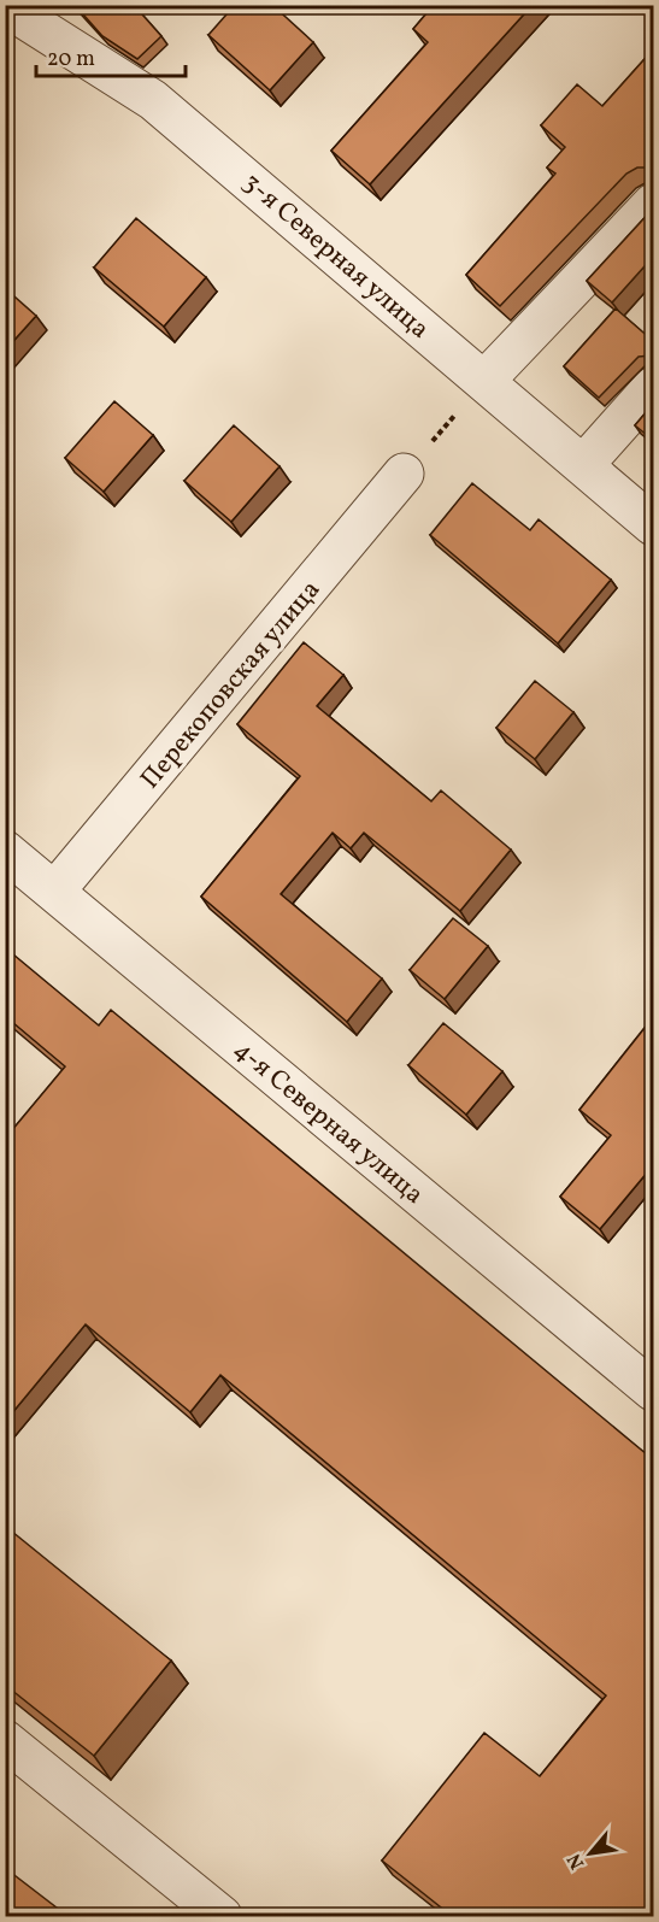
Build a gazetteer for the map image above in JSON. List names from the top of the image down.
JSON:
{
  "streets": {
    "street": ["3-я Северная улица", "Перекоповская улица", "4-я Северная улица"]
  },
  "crossings": [
    ["Перекоповская улица", "4-я Северная улица"]
  ],
  "scale_bar": "20 m",
  "north": "bottom left"
}
